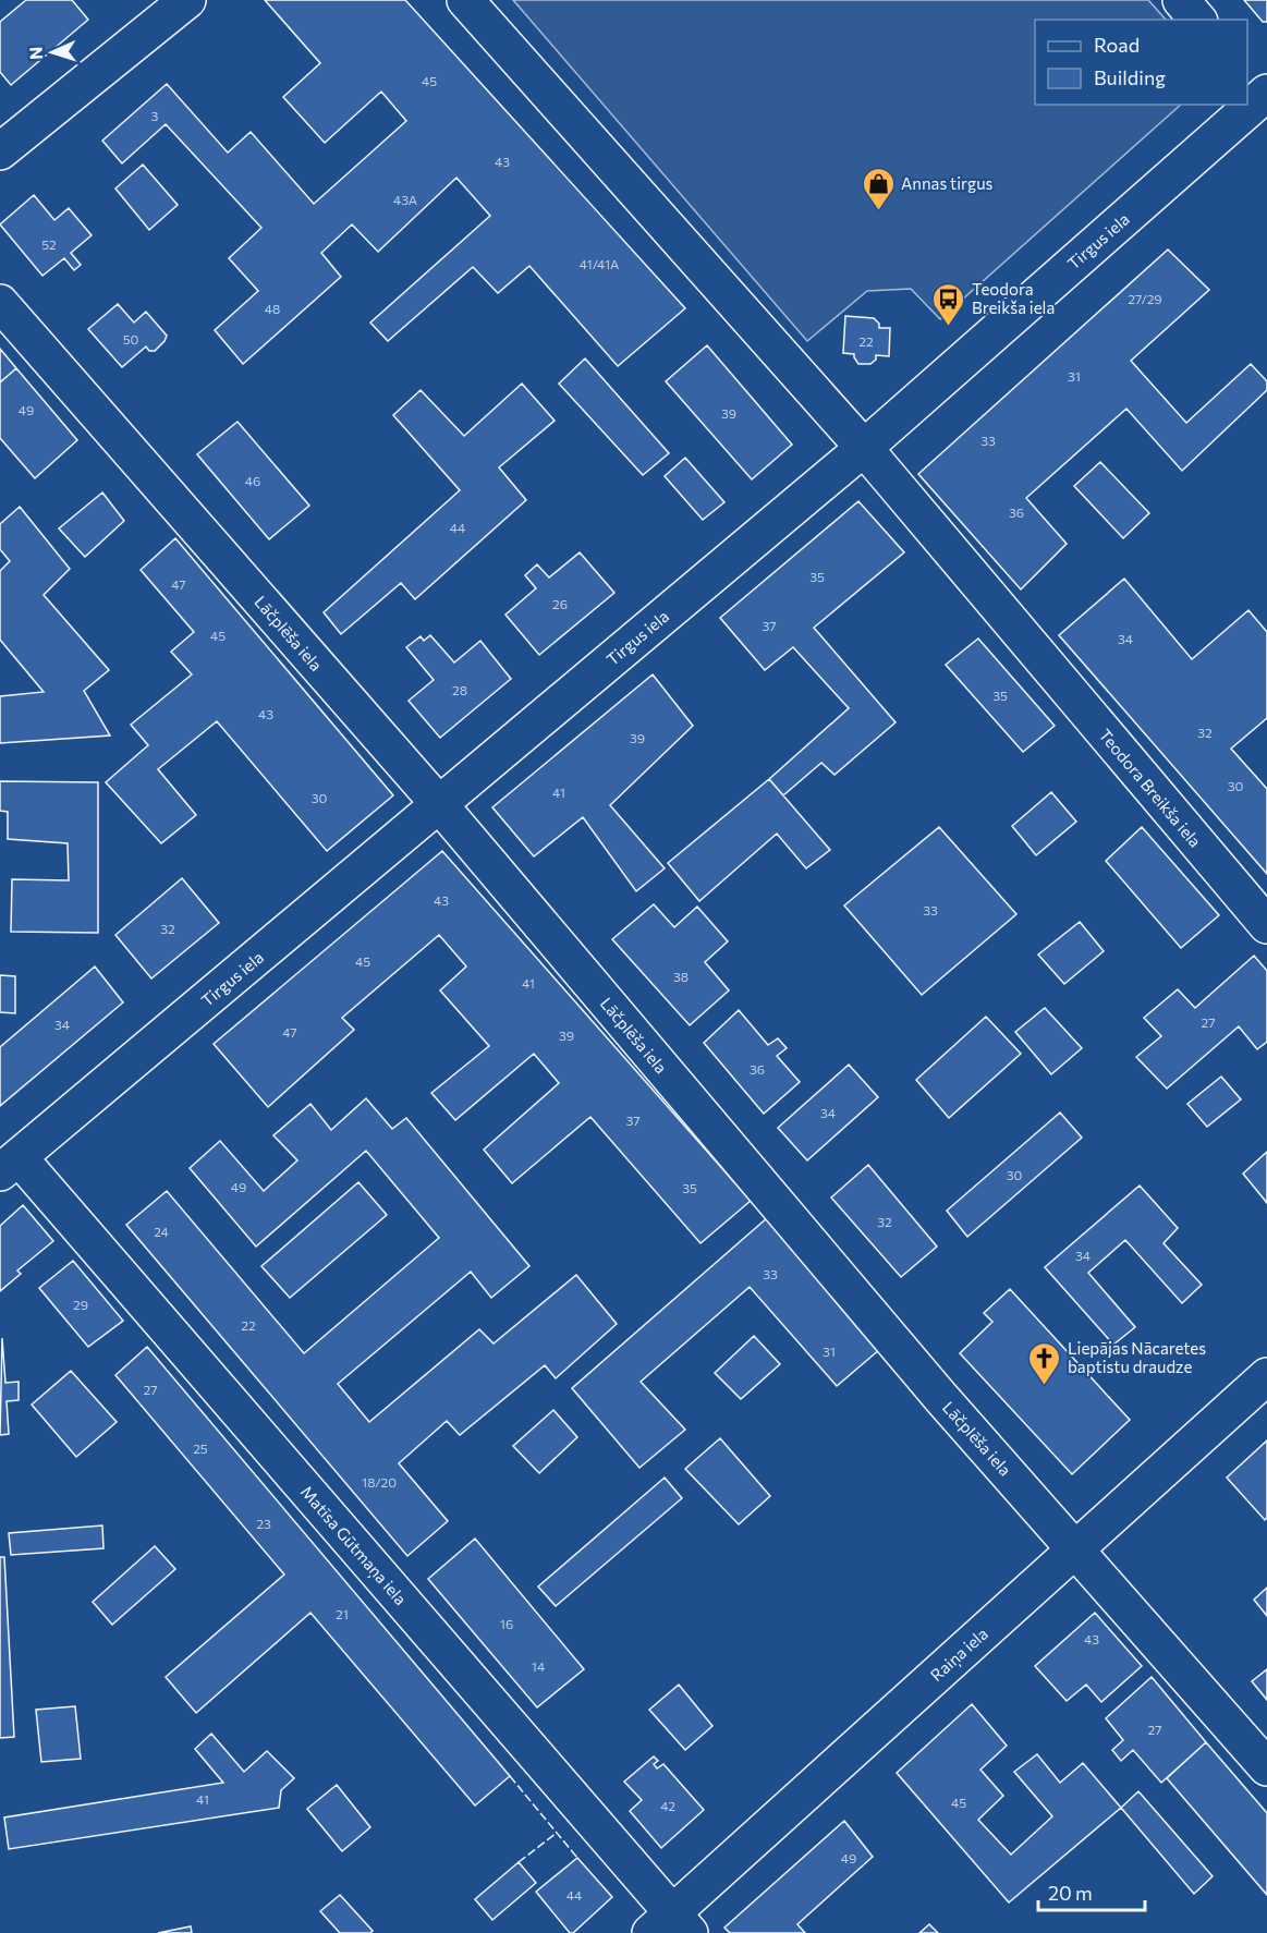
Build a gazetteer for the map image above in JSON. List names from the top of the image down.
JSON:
{
  "streets": {
    "street": [
      "Tirgus iela",
      "Lāčplēša iela",
      "Teodora Breikša iela",
      "Matīsa Gūtmaņa iela",
      "Raiņa iela"
    ]
  },
  "crossings": [
    ["Tirgus iela", "Lāčplēša iela"],
    ["Tirgus iela", "Teodora Breikša iela"],
    ["Tirgus iela", "Matīsa Gūtmaņa iela"],
    ["Lāčplēša iela", "Raiņa iela"],
    ["Matīsa Gūtmaņa iela", "Raiņa iela"]
  ],
  "places": {
    "shop": ["Annas tirgus"],
    "bus stop": ["Teodora Breikša iela"],
    "church": ["Liepājas Nācaretes baptistu draudze"]
  },
  "house_numbers": [
    "45",
    "3",
    "43",
    "43A",
    "52",
    "41/41A",
    "27/29",
    "48",
    "50",
    "22",
    "31",
    "49",
    "39",
    "33",
    "46",
    "36",
    "44",
    "35",
    "47",
    "26",
    "37",
    "45",
    "34",
    "28",
    "35",
    "43",
    "32",
    "39",
    "30",
    "41",
    "30",
    "43",
    "33",
    "32",
    "45",
    "38",
    "41",
    "27",
    "34",
    "47",
    "39",
    "36",
    "34",
    "37",
    "30",
    "49",
    "35",
    "32",
    "24",
    "34",
    "33",
    "29",
    "22",
    "31",
    "27",
    "25",
    "18/20",
    "23",
    "21",
    "16",
    "43",
    "14",
    "27",
    "41",
    "45",
    "42",
    "49",
    "44"
  ],
  "legend": ["Road", "Building"],
  "scale_bar": "20 m",
  "north": "left"
}
